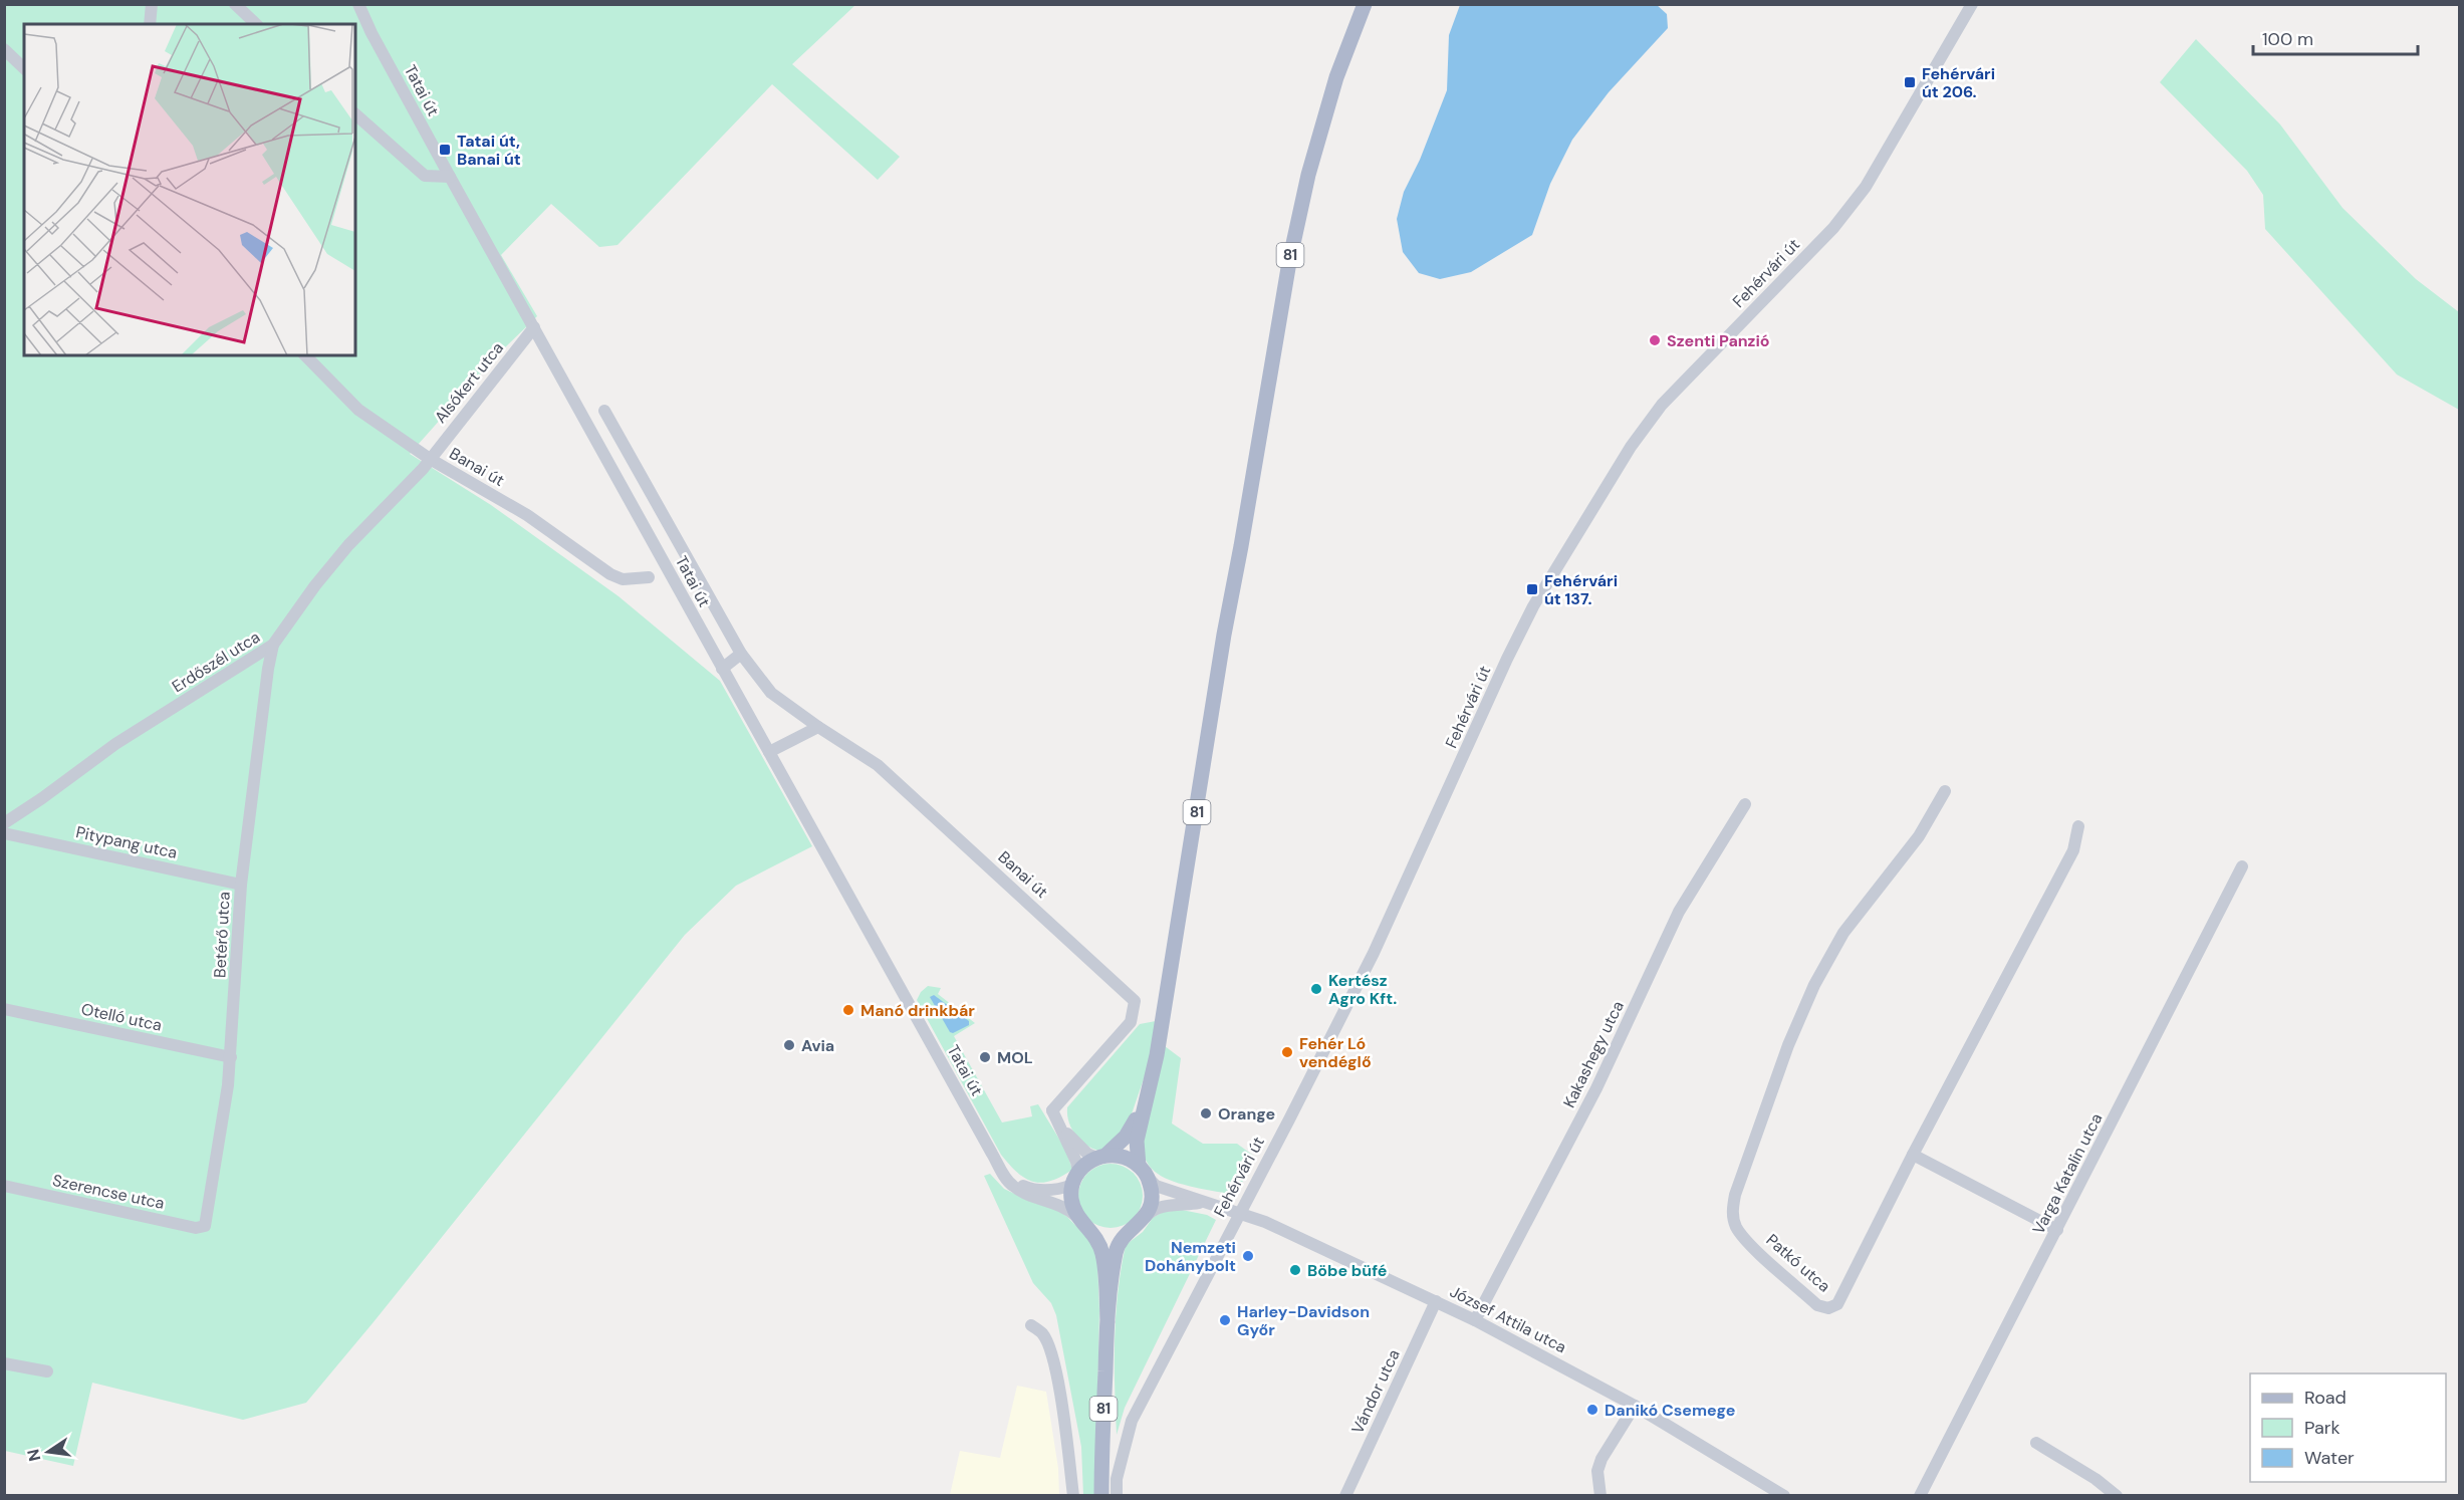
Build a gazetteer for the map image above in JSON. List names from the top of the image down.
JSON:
{
  "streets": {
    "main road": ["81"],
    "street": [
      "Tatai út",
      "Fehérvári út",
      "Alsókert utca",
      "Banai út",
      "Erdőszél utca",
      "Pitypang utca",
      "Betérő utca",
      "Otelló utca",
      "Kakashegy utca",
      "Varga Katalin utca",
      "Szerencse utca",
      "Patkó utca",
      "József Attila utca",
      "Vándor utca"
    ]
  },
  "crossings": [
    ["Tatai út", "81"],
    ["Tatai út", "Alsókert utca"],
    ["Tatai út", "Banai út"],
    ["Tatai út", "József Attila utca"],
    ["81", "József Attila utca"],
    ["Fehérvári út", "József Attila utca"],
    ["Alsókert utca", "Banai út"],
    ["Alsókert utca", "Erdőszél utca"],
    ["Banai út", "Erdőszél utca"],
    ["Erdőszél utca", "Betérő utca"],
    ["Pitypang utca", "Betérő utca"],
    ["Betérő utca", "Otelló utca"],
    ["Betérő utca", "Szerencse utca"],
    ["Kakashegy utca", "József Attila utca"],
    ["József Attila utca", "Vándor utca"]
  ],
  "places": {
    "transit": ["Fehérvári út 206.", "Tatai út, Banai út", "Fehérvári út 137."],
    "other": [
      "Szenti Panzió",
      "Kertész Agro Kft.",
      "Manó drinkbár",
      "Avia",
      "Fehér Ló vendéglő",
      "MOL",
      "Orange",
      "Nemzeti Dohánybolt",
      "Böbe büfé",
      "Harley-Davidson Győr",
      "Danikó Csemege"
    ]
  },
  "legend": ["Road", "Park", "Water"],
  "scale_bar": "100 m",
  "north": "left"
}
